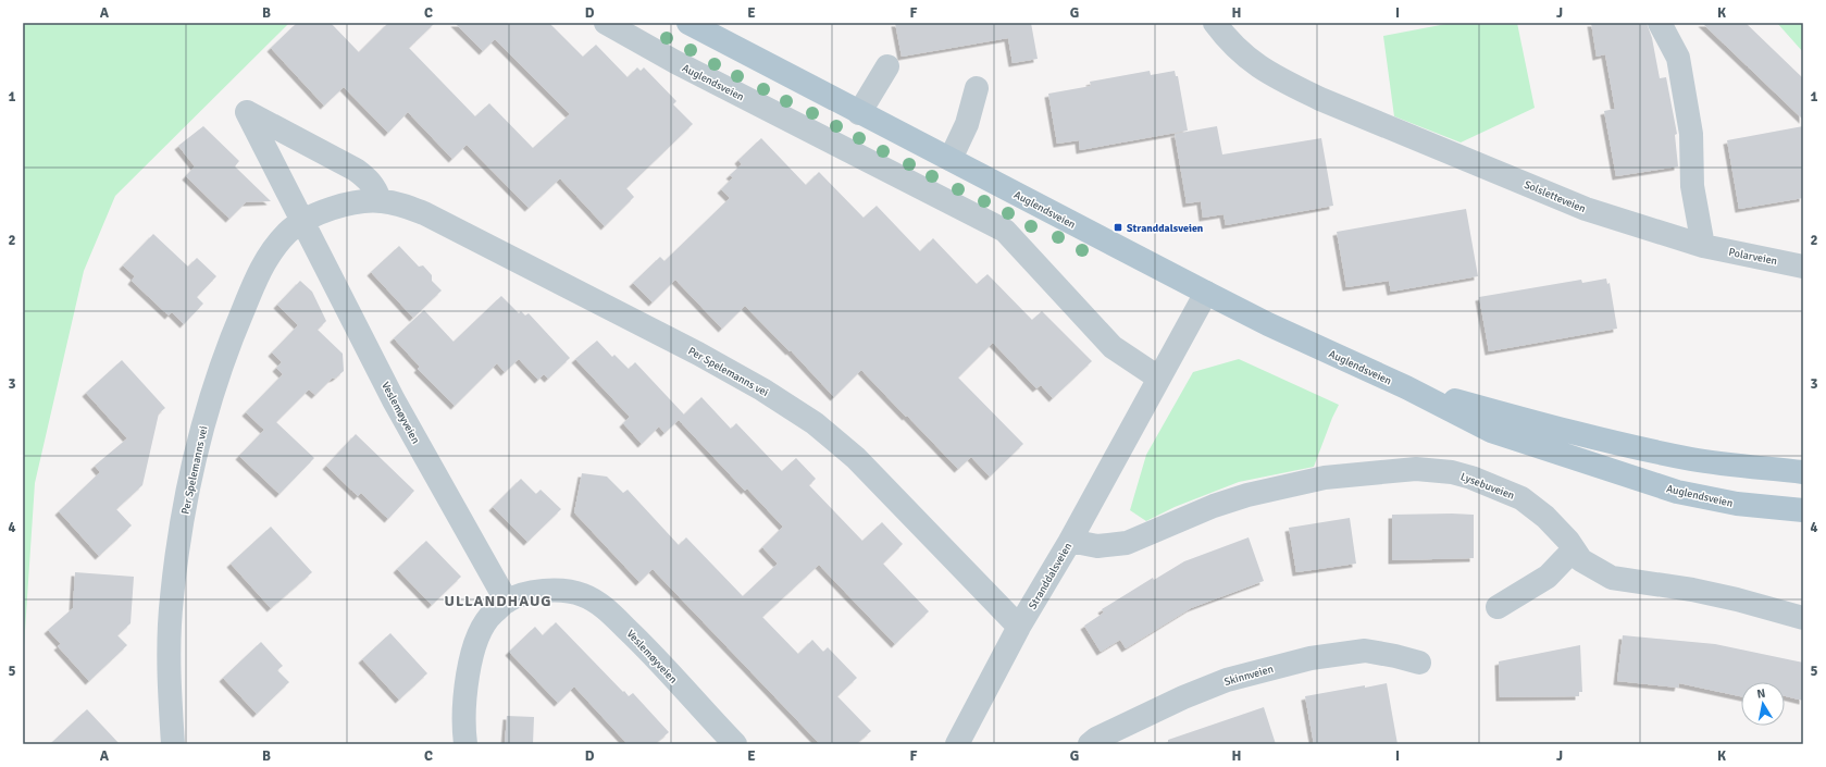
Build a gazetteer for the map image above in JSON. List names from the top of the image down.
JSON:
{
  "streets": {
    "main road": ["Auglendsveien"],
    "street": [
      "Solsletteveien",
      "Polarveien",
      "Per Spelemanns vei",
      "Veslemøyveien",
      "Lysebuveien",
      "Stranddalsveien",
      "Skinnveien"
    ]
  },
  "crossings": [
    ["Auglendsveien", "Stranddalsveien"],
    ["Solsletteveien", "Polarveien"],
    ["Per Spelemanns vei", "Veslemøyveien"],
    ["Per Spelemanns vei", "Stranddalsveien"],
    ["Lysebuveien", "Stranddalsveien"]
  ],
  "districts": ["ULLANDHAUG"],
  "places": {
    "transit": ["Stranddalsveien"]
  },
  "north": "top",
  "grid": {
    "columns": [
      "A",
      "B",
      "C",
      "D",
      "E",
      "F",
      "G",
      "H",
      "I",
      "J",
      "K"
    ],
    "rows": [
      "1",
      "2",
      "3",
      "4",
      "5"
    ]
  }
}
